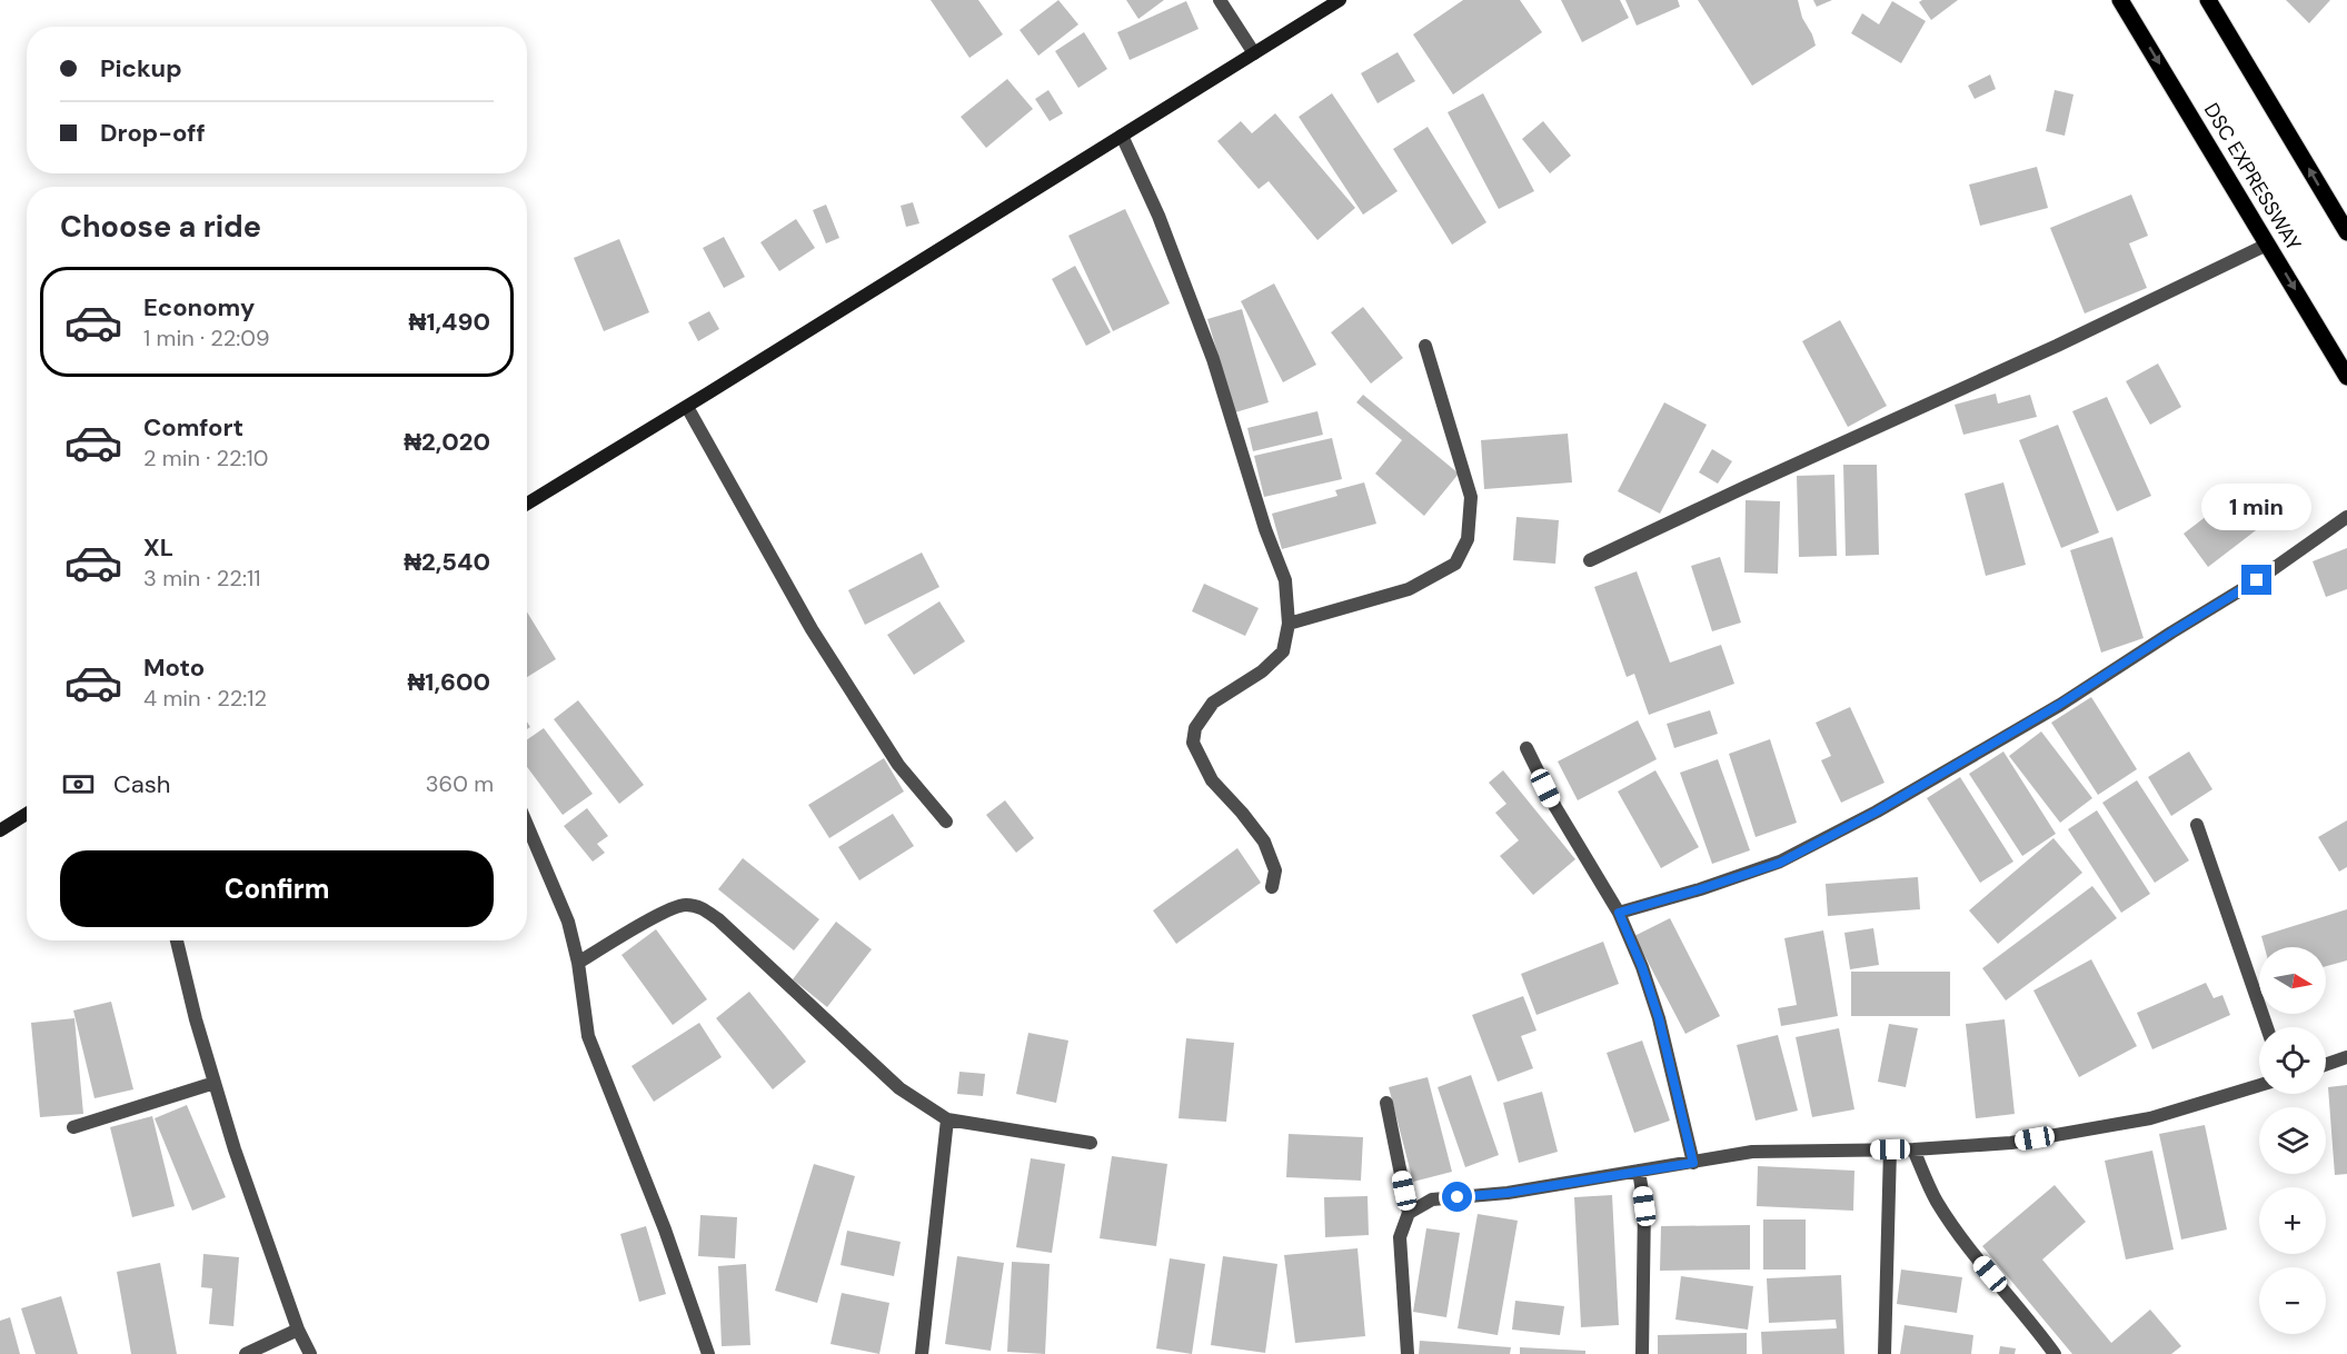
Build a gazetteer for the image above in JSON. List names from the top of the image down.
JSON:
{
  "streets": {
    "main road": ["DSC EXPRESSWAY"]
  },
  "north": "right",
  "page": {
    "banner": ["Pickup", "Drop-off"],
    "heading": "Choose a ride",
    "list": [
      {
        "name": "Economy",
        "note": "1 min · 22:09",
        "value": "₦1,490"
      },
      {
        "name": "Comfort",
        "note": "2 min · 22:10",
        "value": "₦2,020"
      },
      {
        "name": "XL",
        "note": "3 min · 22:11",
        "value": "₦2,540"
      },
      {
        "name": "Moto",
        "note": "4 min · 22:12",
        "value": "₦1,600"
      }
    ],
    "bubble": "1 min",
    "pay": ["Cash", "360 m"],
    "buttons": "Confirm",
    "map_buttons": ["+", "−"]
  }
}
